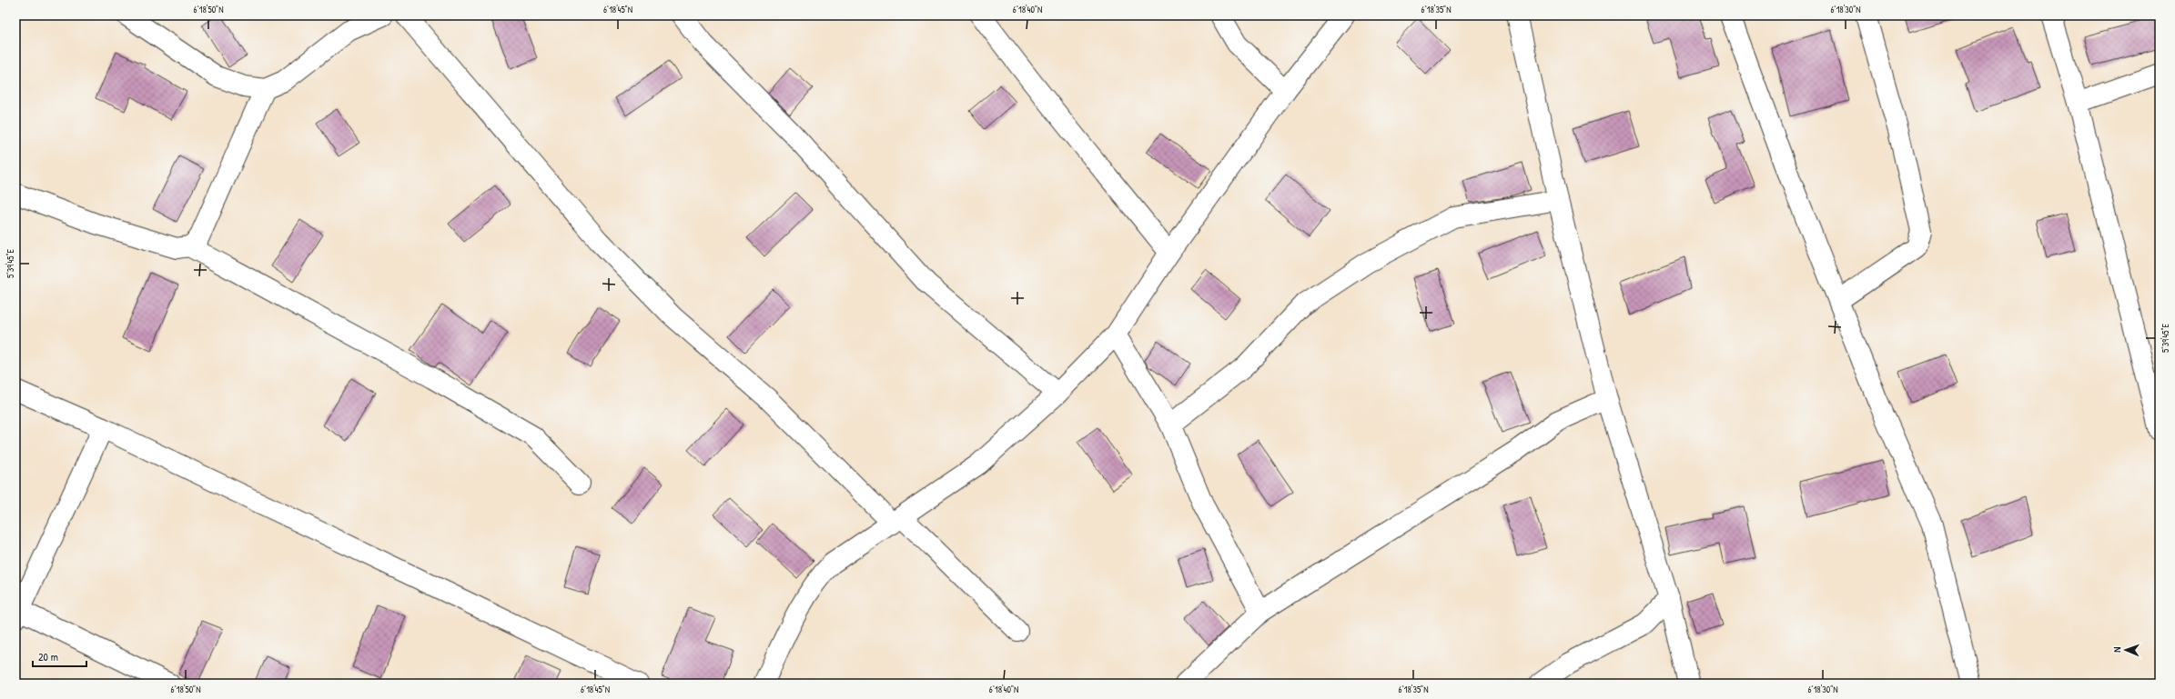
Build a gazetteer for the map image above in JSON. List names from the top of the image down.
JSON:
{
  "scale_bar": "20 m",
  "north": "left",
  "coordinates": [
    "6°18'50\"N",
    "6°18'45\"N",
    "6°18'40\"N",
    "6°18'35\"N",
    "6°18'30\"N",
    "5°39'45\"E"
  ]
}
